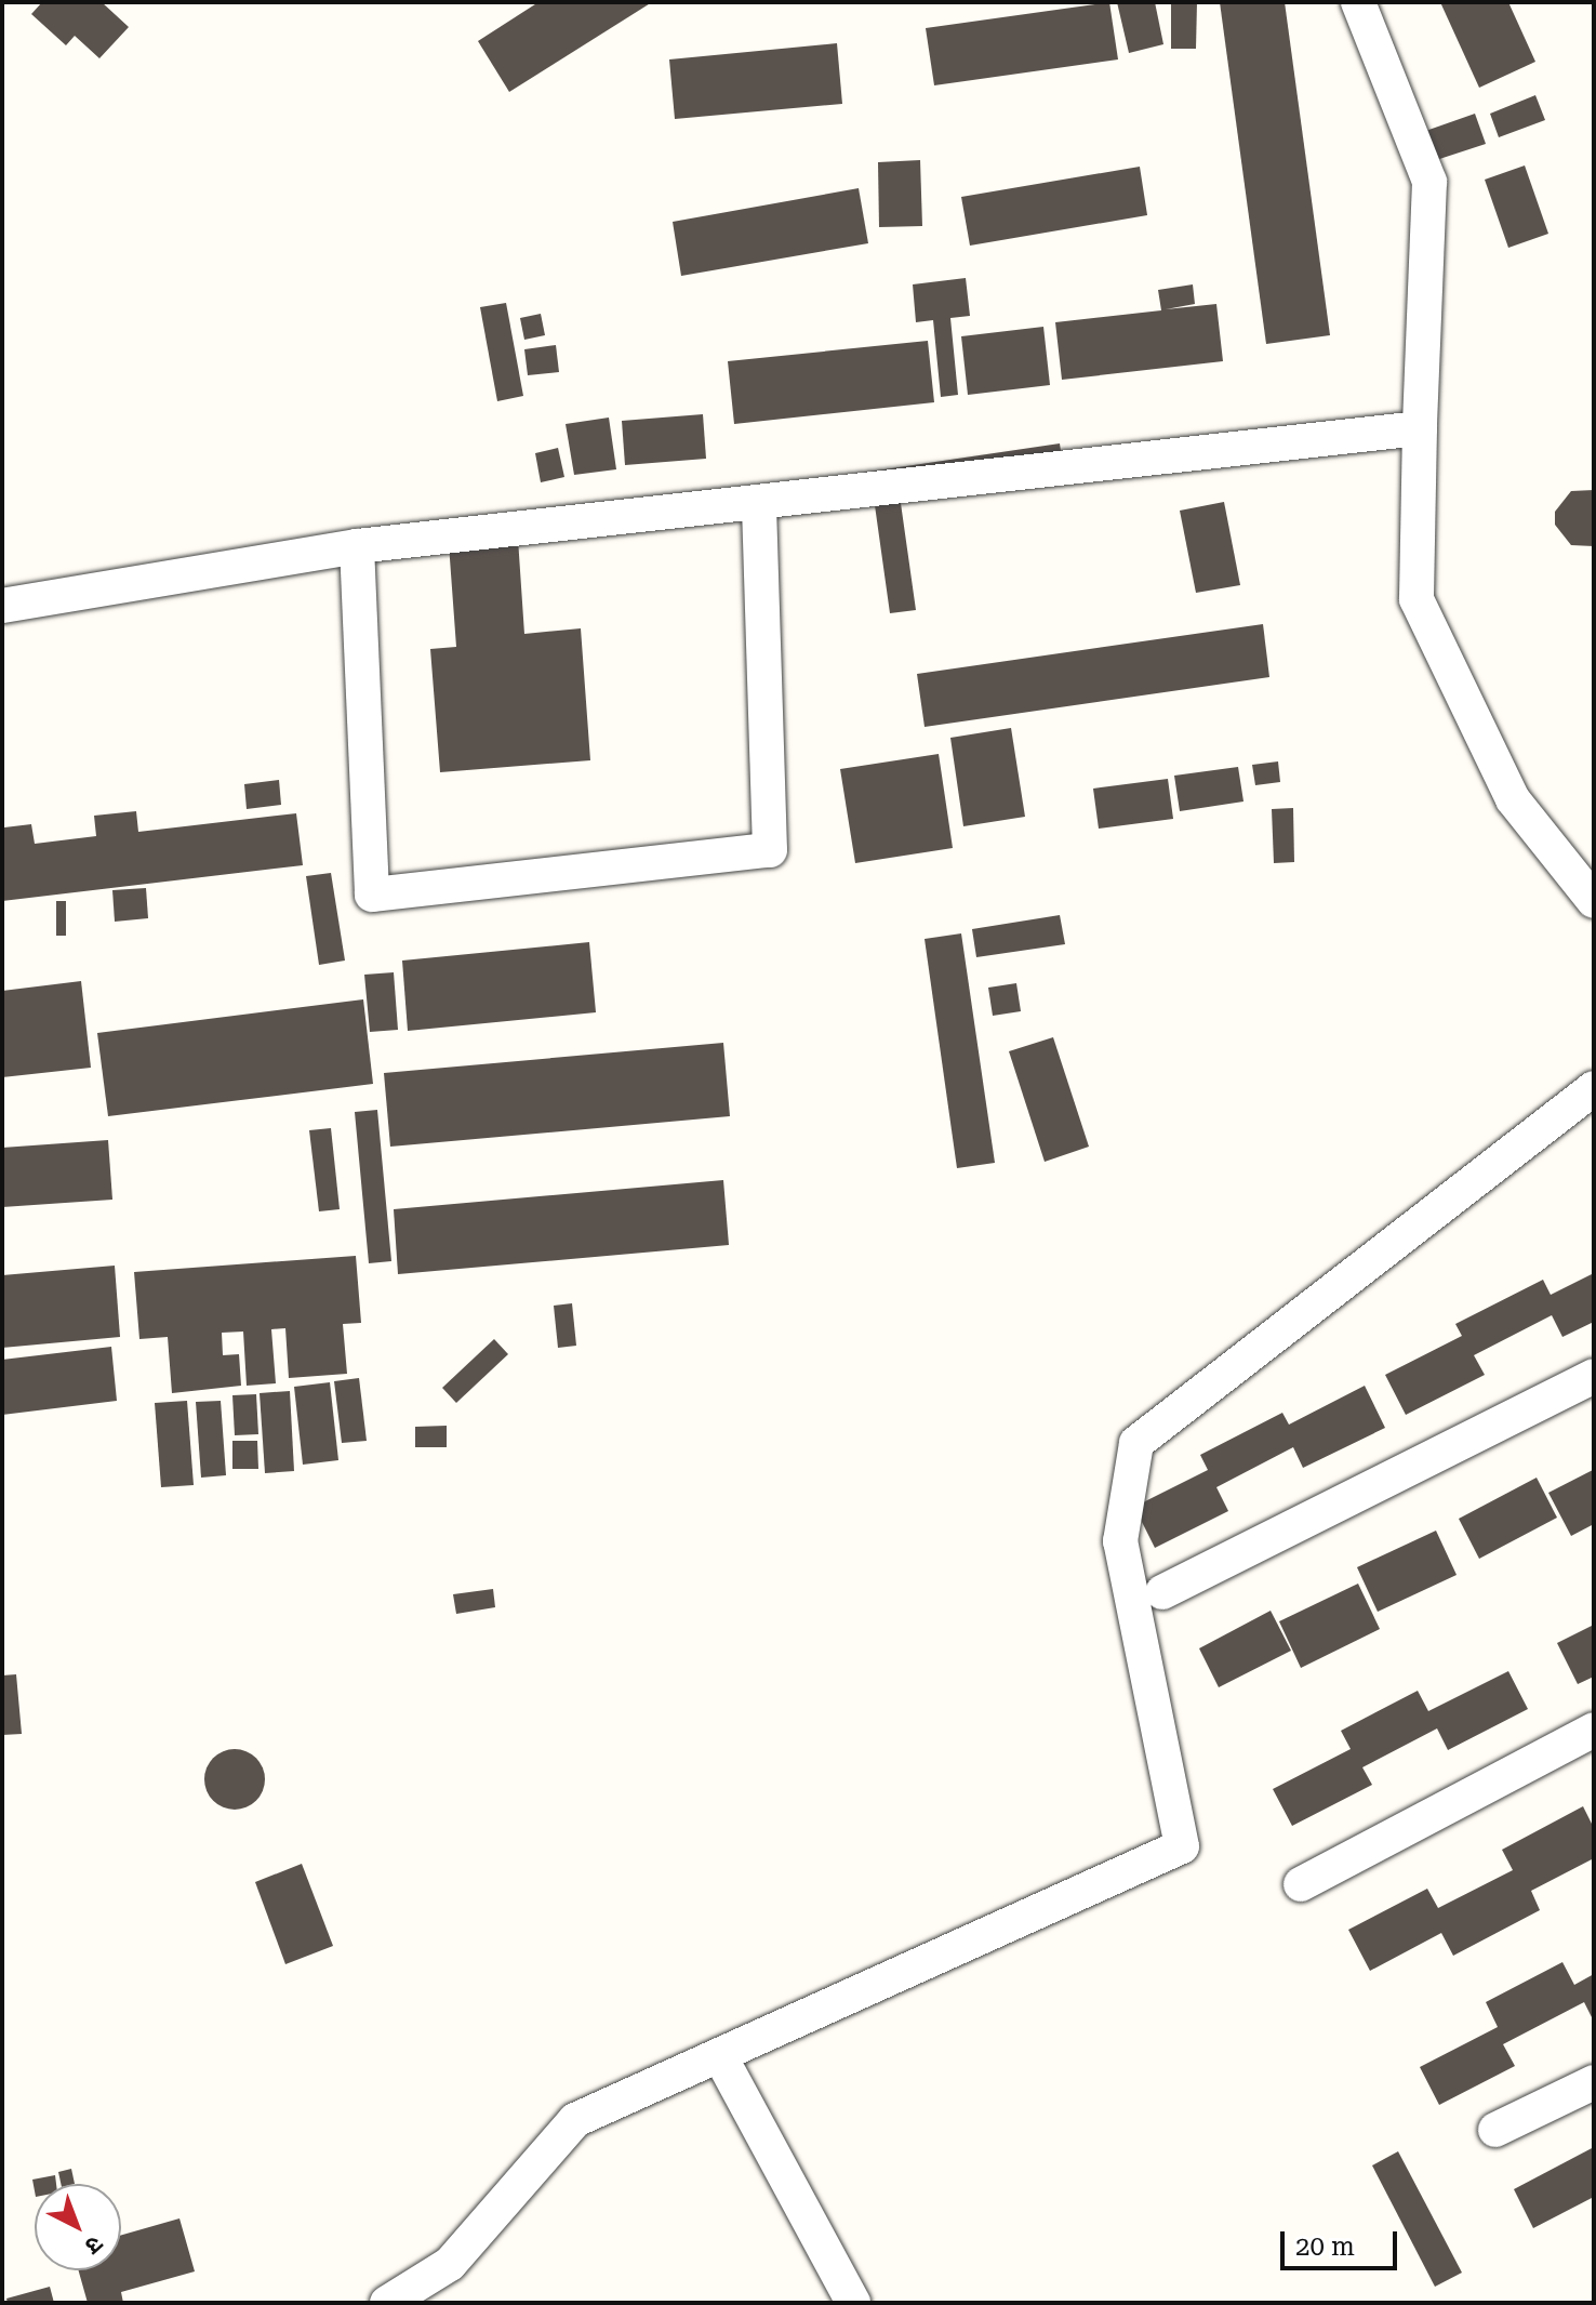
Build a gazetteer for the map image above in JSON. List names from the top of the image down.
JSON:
{
  "scale_bar": "20 m",
  "north": "bottom right"
}
